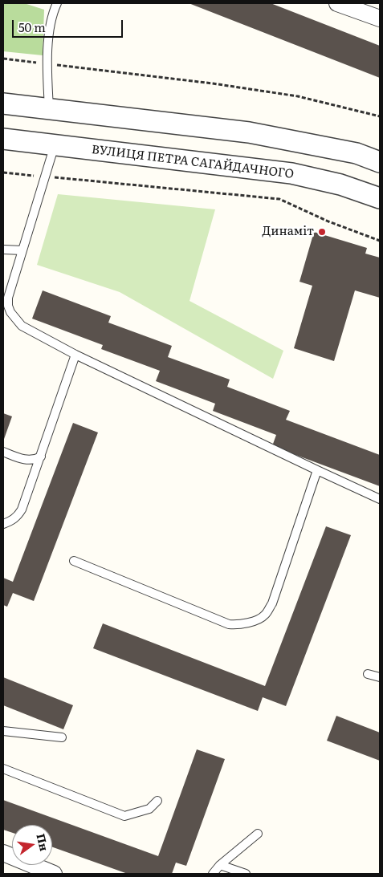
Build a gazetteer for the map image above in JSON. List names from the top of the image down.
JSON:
{
  "streets": {
    "street": ["ВУЛИЦЯ ПЕТРА САГАЙДАЧНОГО"]
  },
  "places": ["Динаміт"],
  "scale_bar": "50 m",
  "north": "right"
}
